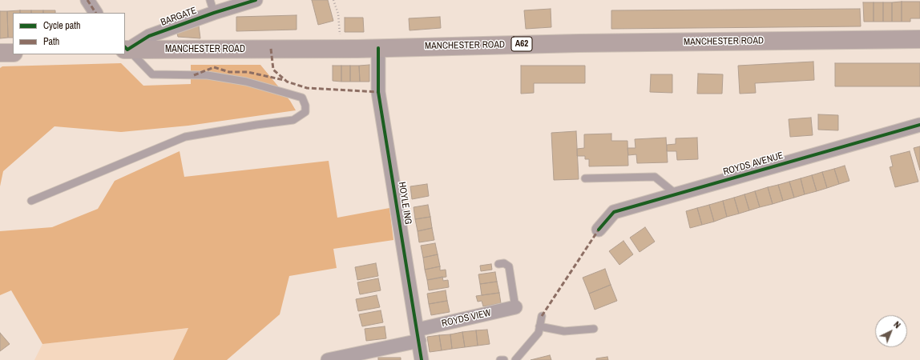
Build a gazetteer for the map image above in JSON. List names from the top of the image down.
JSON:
{
  "streets": {
    "main road": ["MANCHESTER ROAD", "A62"],
    "street": [
      "BARGATE",
      "ROYDS AVENUE",
      "HOYLE ING",
      "ROYDS VIEW"
    ]
  },
  "crossings": [
    ["BARGATE", "MANCHESTER ROAD"],
    ["MANCHESTER ROAD", "HOYLE ING"],
    ["HOYLE ING", "ROYDS VIEW"]
  ],
  "legend": ["Cycle path", "Path"],
  "north": "top right"
}
